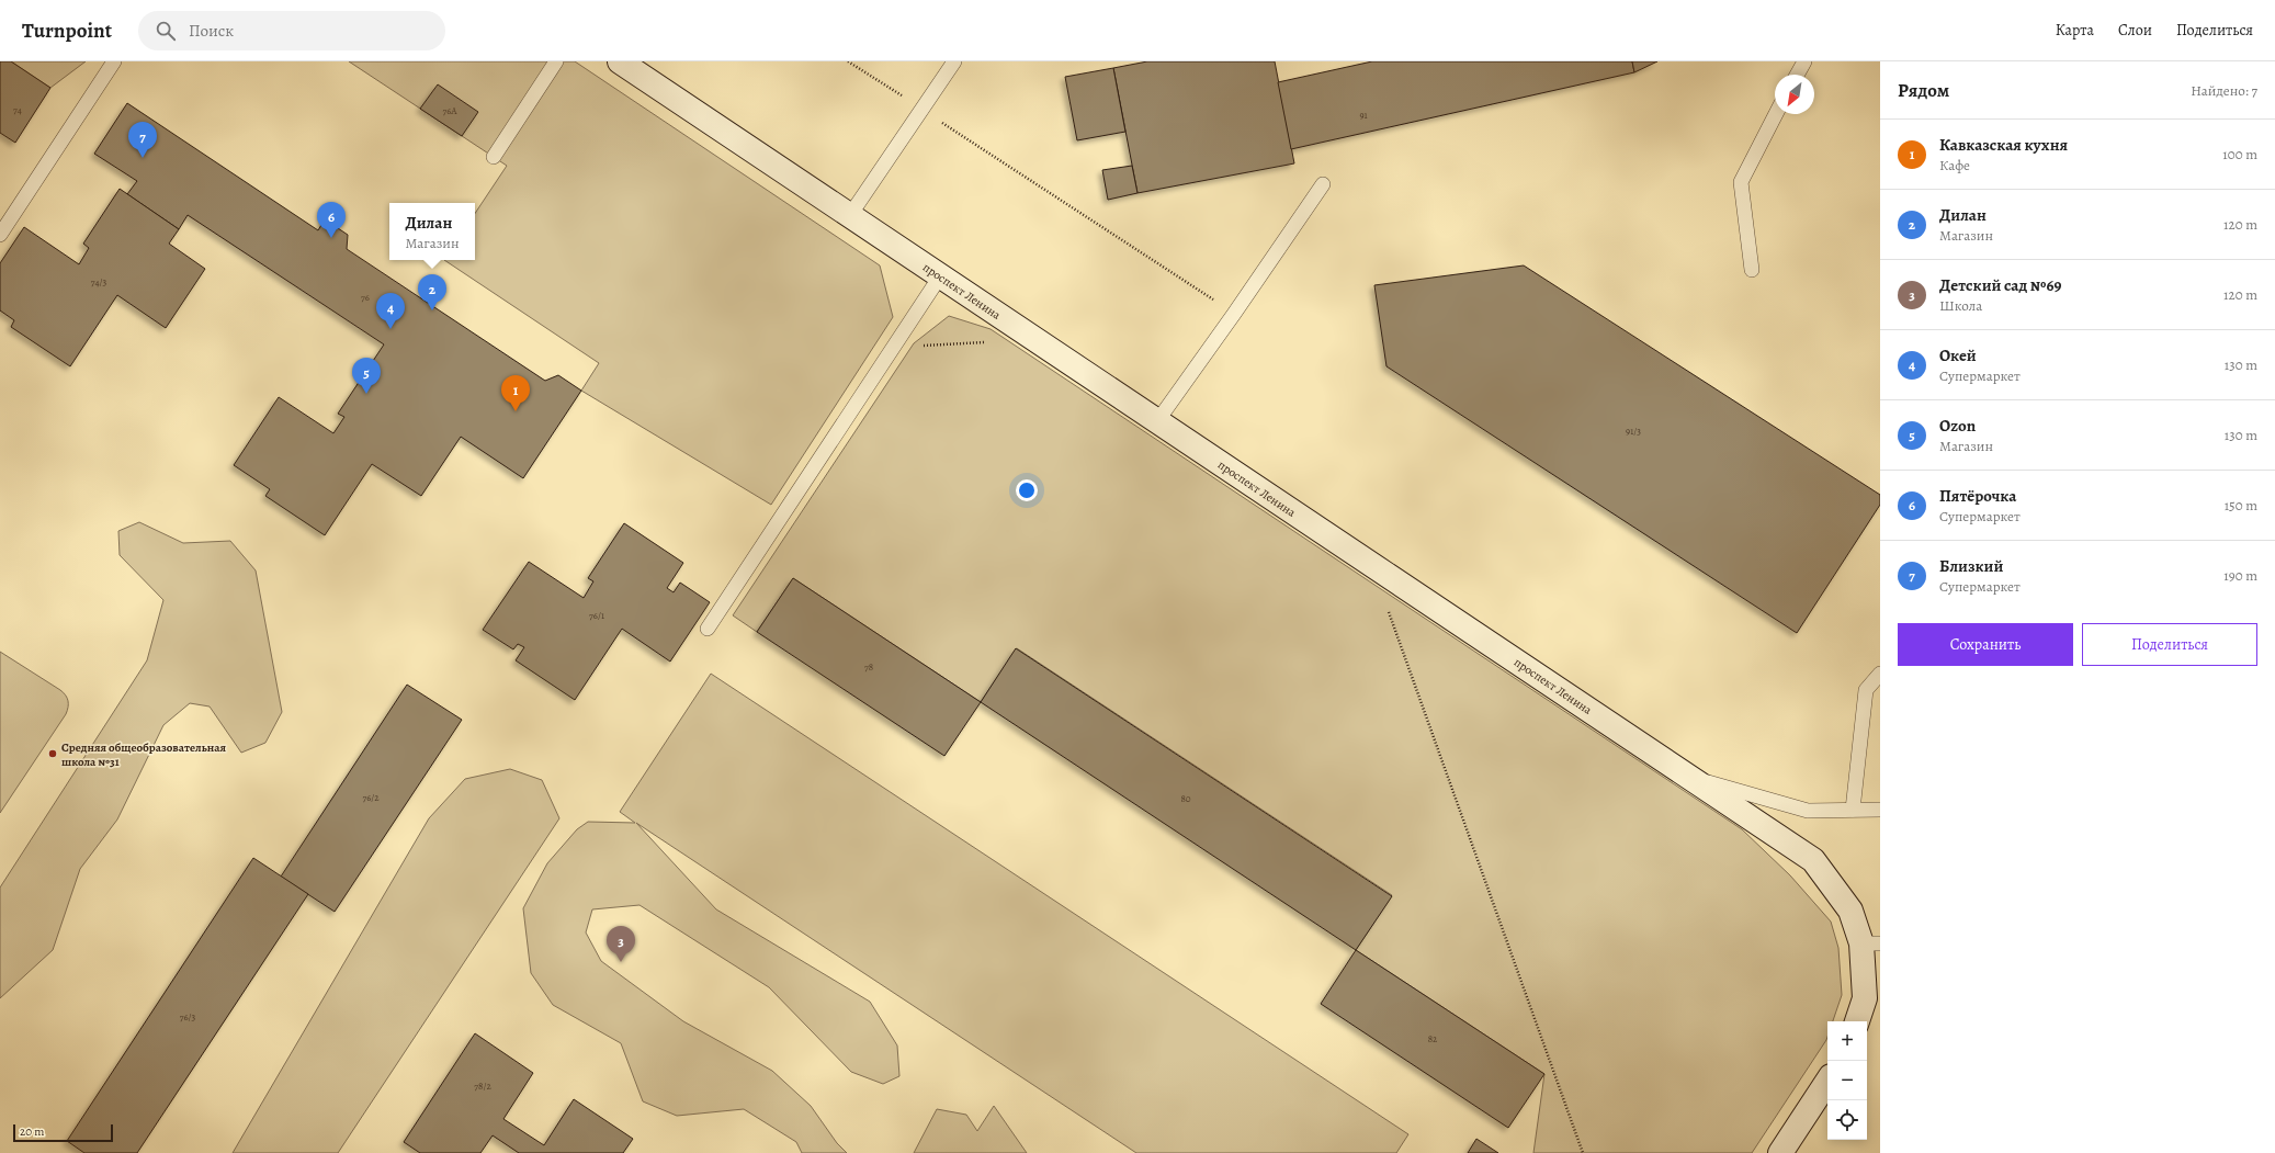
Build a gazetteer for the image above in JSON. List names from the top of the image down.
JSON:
{
  "streets": {
    "street": ["проспект Ленина"]
  },
  "places": ["Средняя общеобразовательная школа №31"],
  "house_numbers": [
    "74",
    "76А",
    "91",
    "74/3",
    "76",
    "91/3",
    "76/1",
    "78",
    "76/2",
    "80",
    "76/3",
    "82",
    "78/2"
  ],
  "scale_bar": "20 m",
  "north": "bottom left",
  "page": {
    "header": "Turnpoint",
    "search": "Поиск",
    "nav": ["Карта", "Слои", "Поделиться"],
    "heading": ["Рядом", "Найдено: 7"],
    "list": [
      {
        "mark": "1",
        "name": "Кавказская кухня",
        "note": "Кафе",
        "value": "100 m"
      },
      {
        "mark": "2",
        "name": "Дилан",
        "note": "Магазин",
        "value": "120 m"
      },
      {
        "mark": "3",
        "name": "Детский сад №69",
        "note": "Школа",
        "value": "120 m"
      },
      {
        "mark": "4",
        "name": "Окей",
        "note": "Супермаркет",
        "value": "130 m"
      },
      {
        "mark": "5",
        "name": "Ozon",
        "note": "Магазин",
        "value": "130 m"
      },
      {
        "mark": "6",
        "name": "Пятёрочка",
        "note": "Супермаркет",
        "value": "150 m"
      },
      {
        "mark": "7",
        "name": "Близкий",
        "note": "Супермаркет",
        "value": "190 m"
      }
    ],
    "pins": [
      "7",
      "6",
      "2",
      "4",
      "5",
      "1",
      "3"
    ],
    "popup": ["Дилан", "Магазин"],
    "buttons": ["Сохранить", "Поделиться"],
    "map_buttons": ["+", "−"],
    "scale": "20 m"
  }
}
